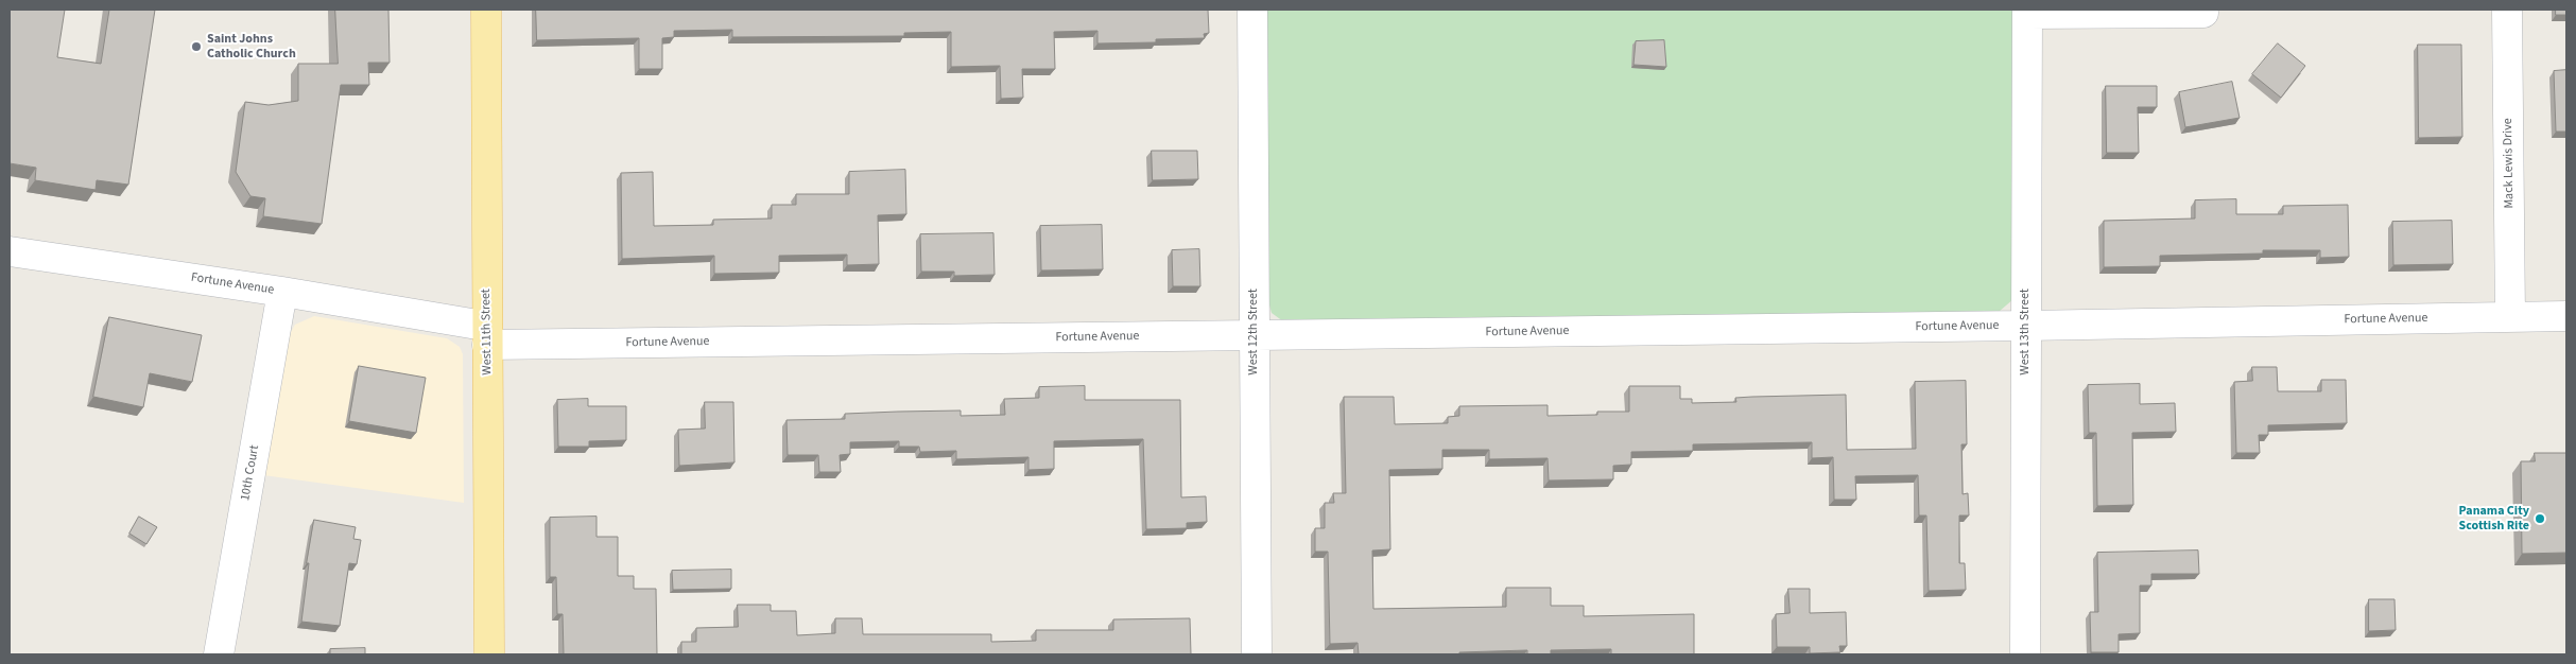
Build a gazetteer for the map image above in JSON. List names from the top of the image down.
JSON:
{
  "streets": {
    "main road": ["West 11th Street"],
    "street": [
      "Mack Lewis Drive",
      "Fortune Avenue",
      "West 12th Street",
      "West 13th Street",
      "10th Court"
    ]
  },
  "crossings": [
    ["Mack Lewis Drive", "Fortune Avenue"],
    ["Fortune Avenue", "West 11th Street"],
    ["Fortune Avenue", "West 12th Street"],
    ["Fortune Avenue", "West 13th Street"],
    ["Fortune Avenue", "10th Court"]
  ],
  "places": ["Saint Johns Catholic Church", "Panama City Scottish Rite"]
}
